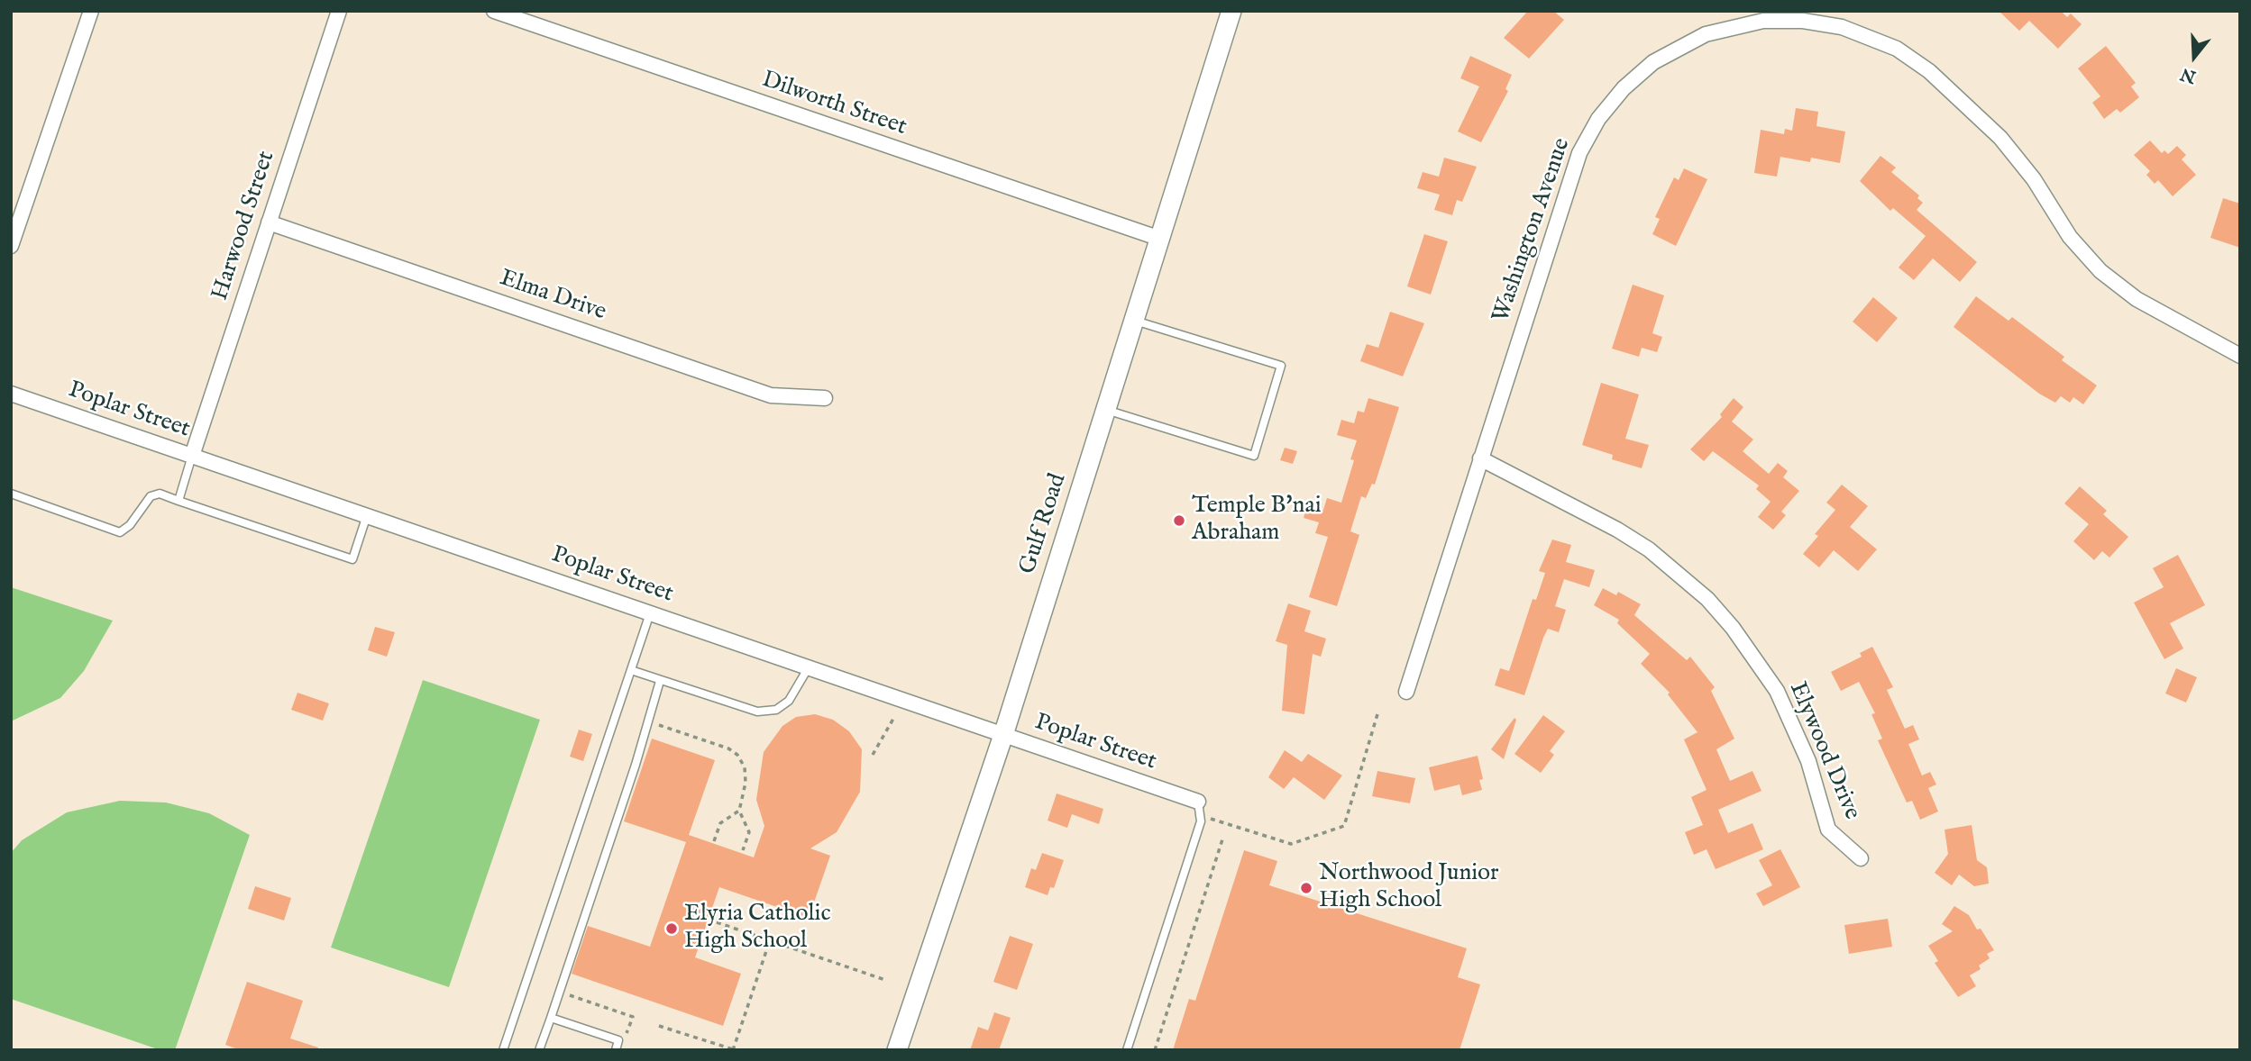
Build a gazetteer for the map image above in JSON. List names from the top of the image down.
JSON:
{
  "streets": {
    "street": [
      "Dilworth Street",
      "Harwood Street",
      "Washington Avenue",
      "Elma Drive",
      "Poplar Street",
      "Gulf Road",
      "Elywood Drive"
    ]
  },
  "crossings": [
    ["Dilworth Street", "Gulf Road"],
    ["Harwood Street", "Elma Drive"],
    ["Harwood Street", "Poplar Street"],
    ["Washington Avenue", "Elywood Drive"],
    ["Poplar Street", "Gulf Road"]
  ],
  "places": ["Temple B'nai Abraham", "Northwood Junior High School", "Elyria Catholic High School"],
  "north": "bottom"
}
